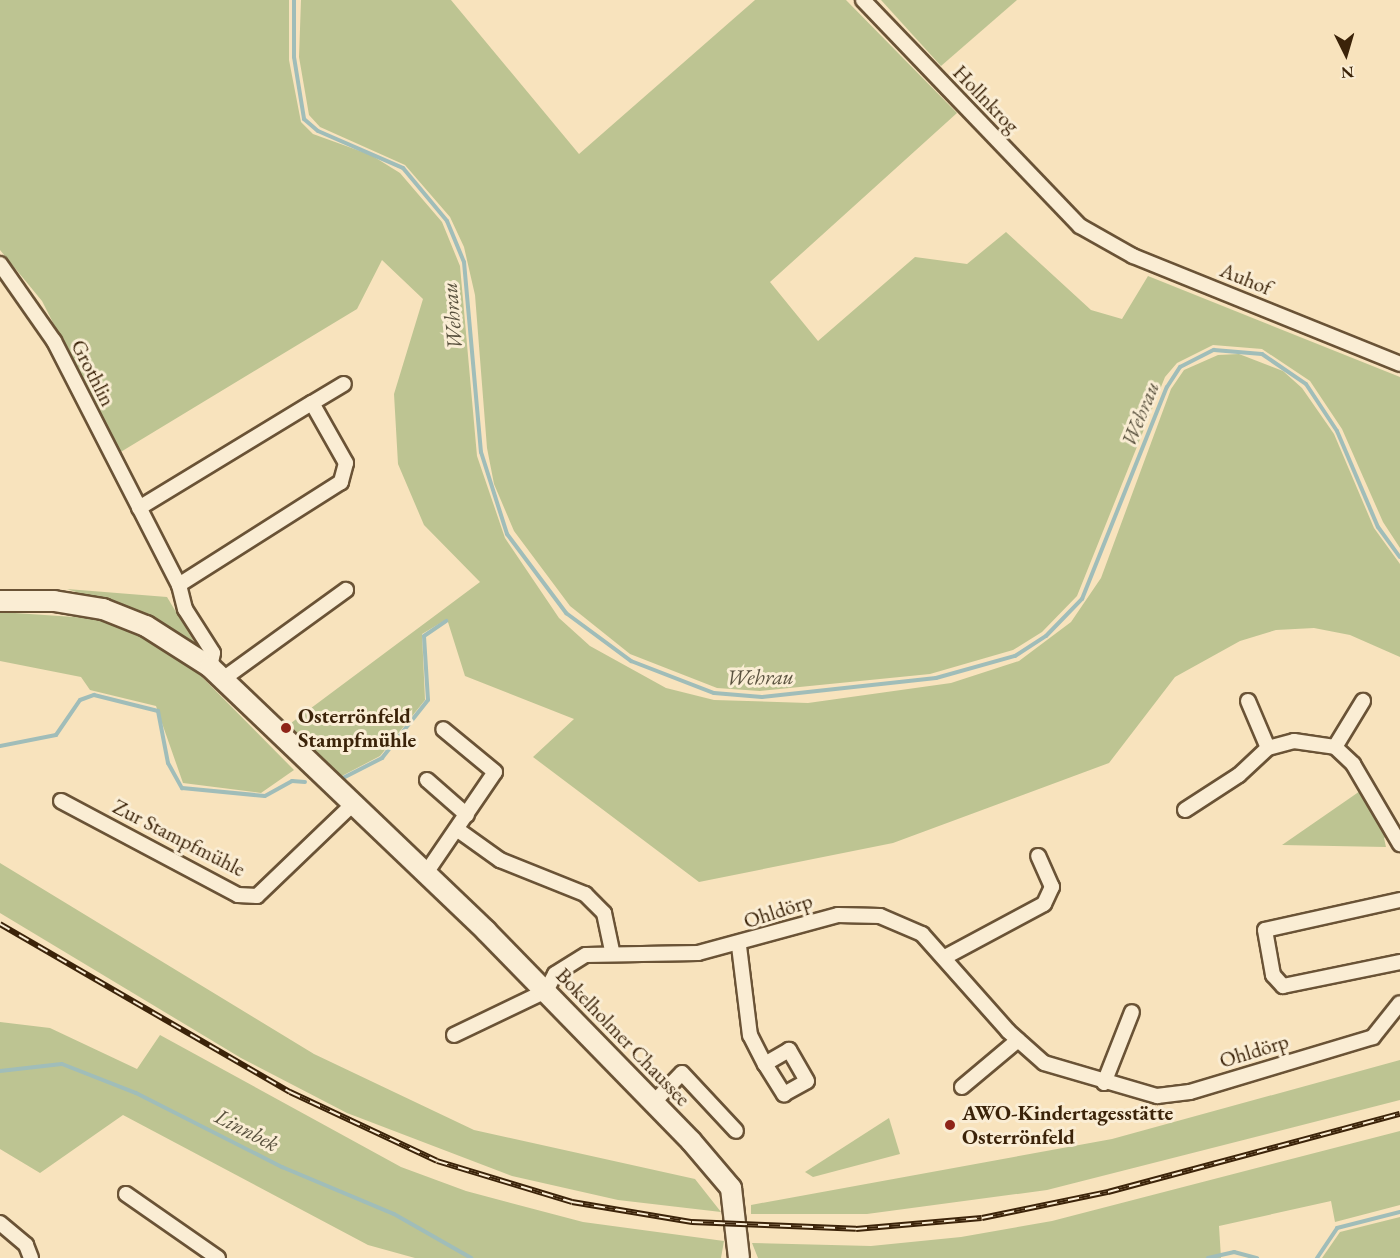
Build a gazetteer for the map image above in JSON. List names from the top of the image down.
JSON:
{
  "streets": {
    "main road": ["Bokelholmer Chaussee"],
    "street": [
      "Hollnkrog",
      "Auhof",
      "Grothlin",
      "Zur Stampfmühle",
      "Ohldörp"
    ]
  },
  "crossings": [
    ["Hollnkrog", "Auhof"],
    ["Grothlin", "Bokelholmer Chaussee"],
    ["Zur Stampfmühle", "Bokelholmer Chaussee"],
    ["Ohldörp", "Bokelholmer Chaussee"]
  ],
  "water": ["Wehrau", "Linnbek"],
  "places": ["Osterrönfeld Stampfmühle", "AWO-Kindertagesstätte Osterrönfeld"],
  "north": "bottom"
}
